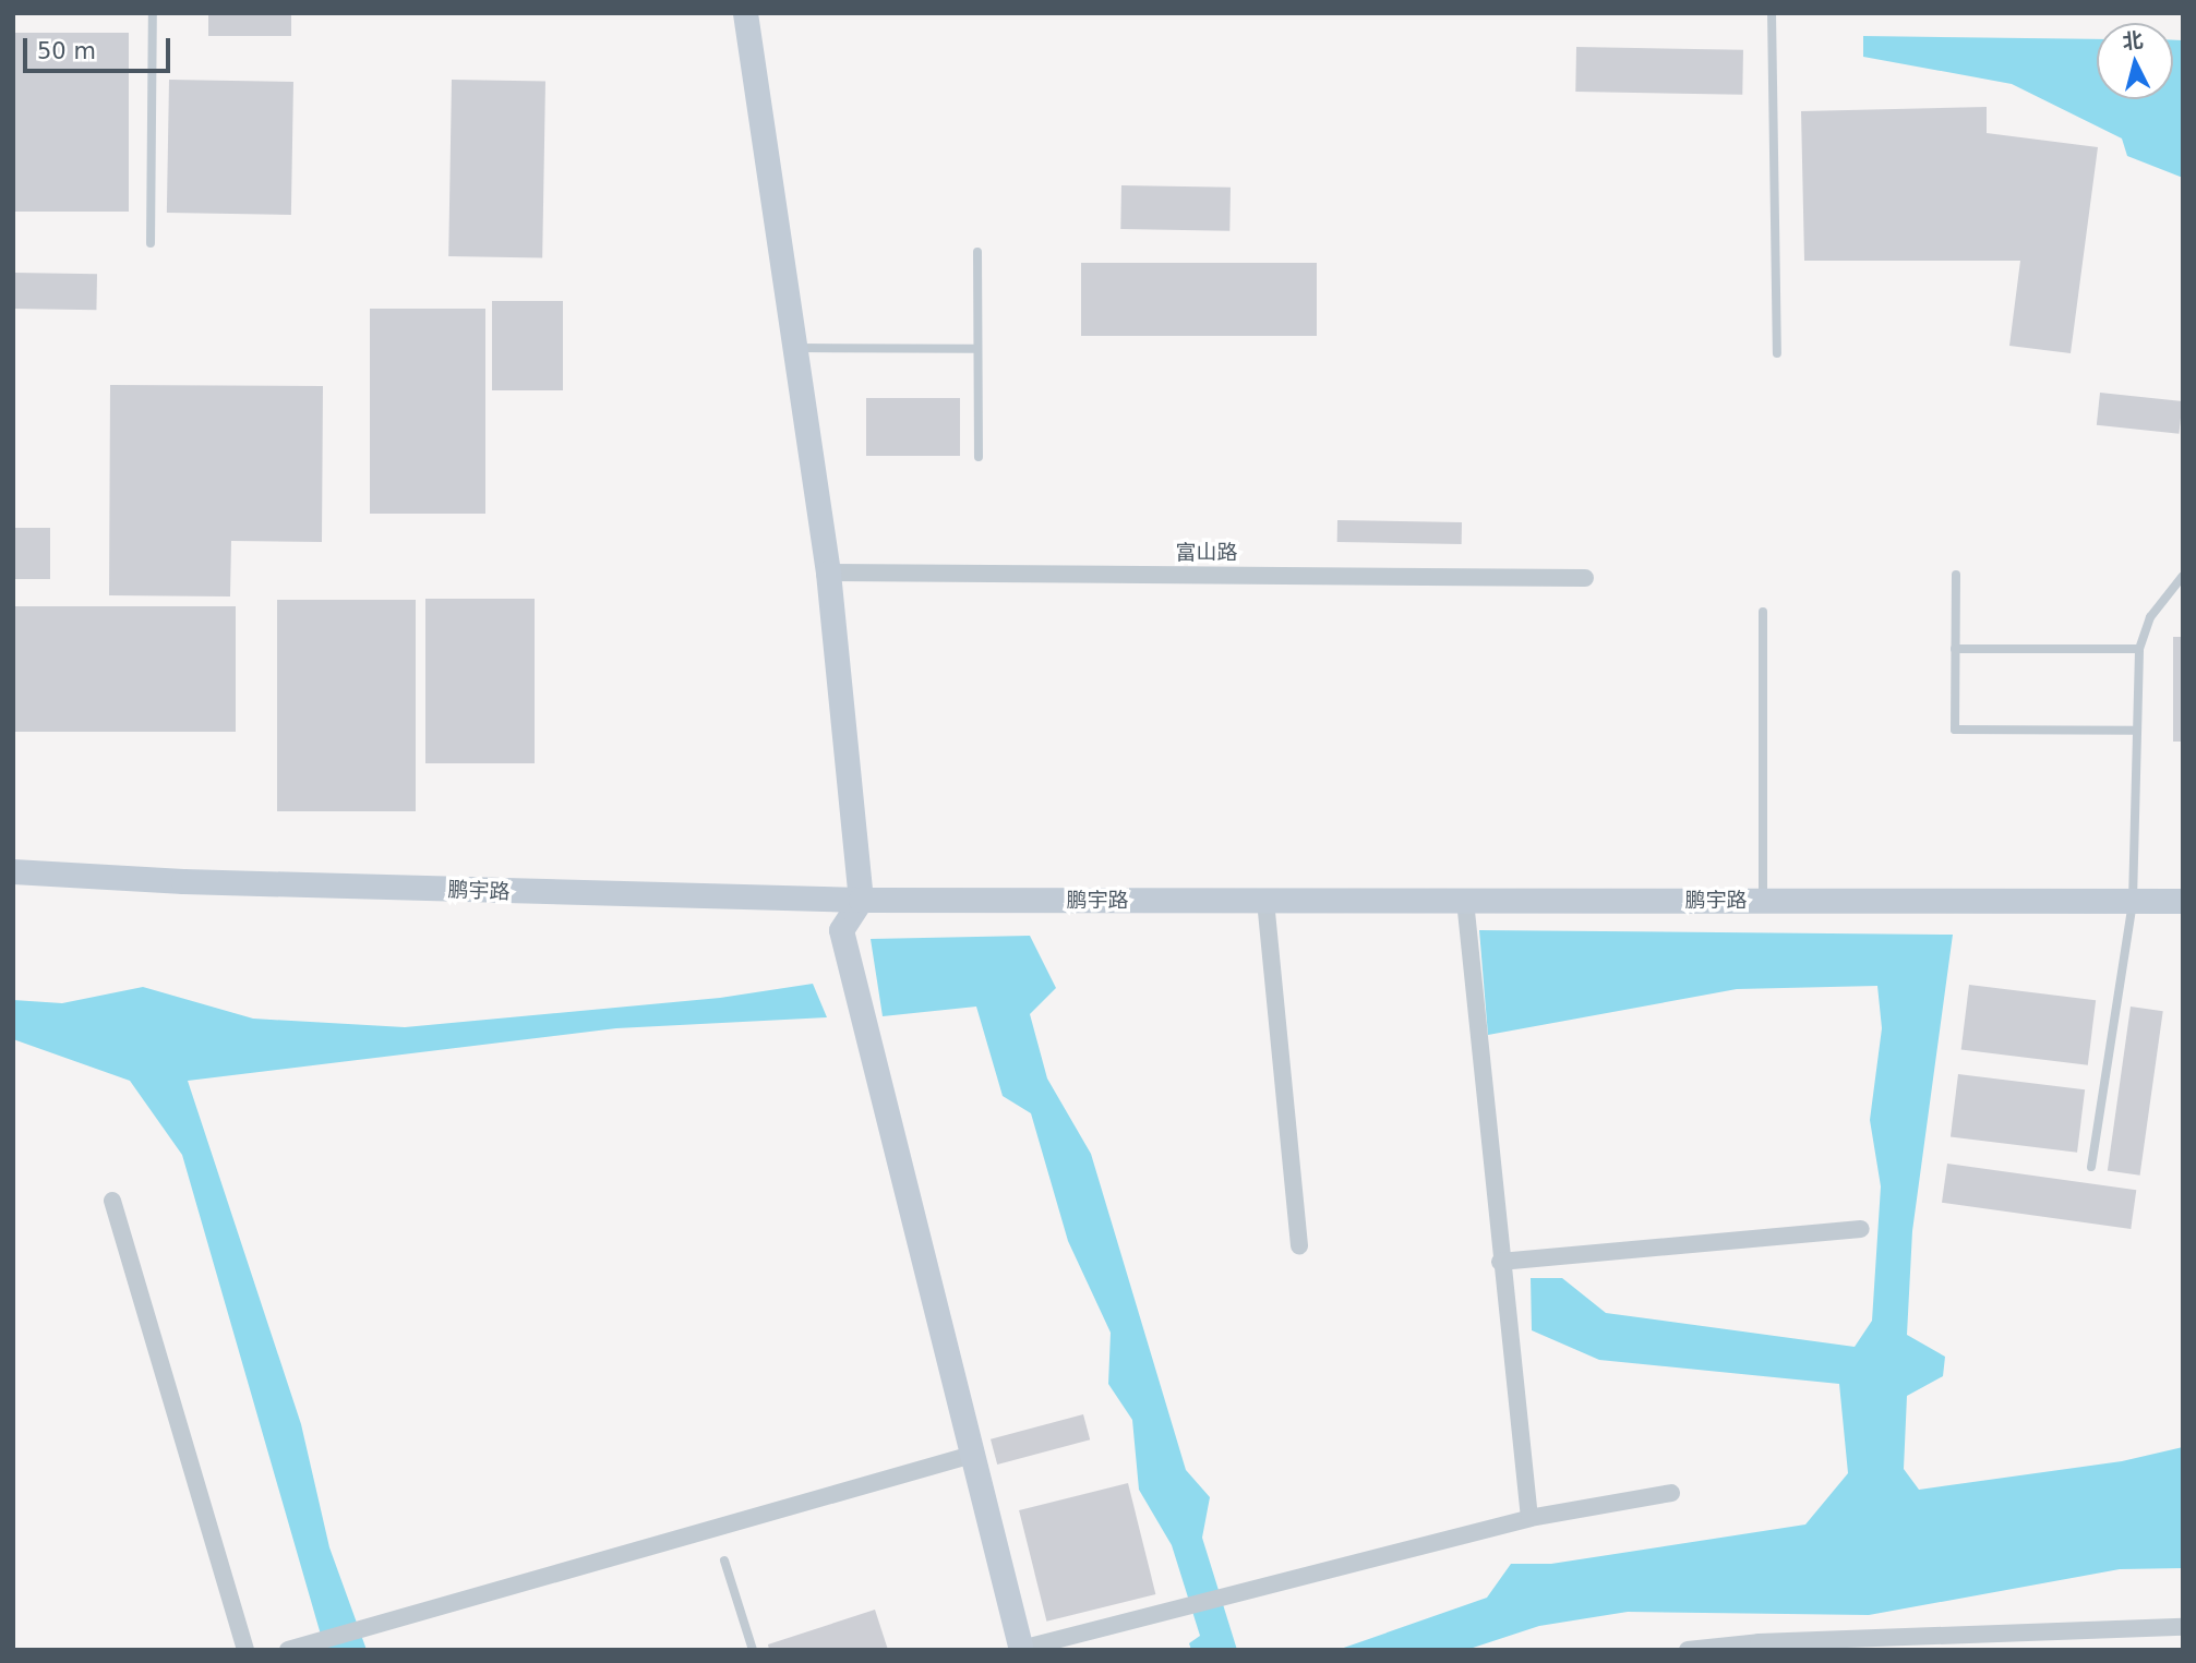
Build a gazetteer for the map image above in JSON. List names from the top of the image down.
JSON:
{
  "streets": {
    "main road": ["鹏宇路"],
    "street": ["富山路"]
  },
  "scale_bar": "50 m",
  "north": "top"
}
